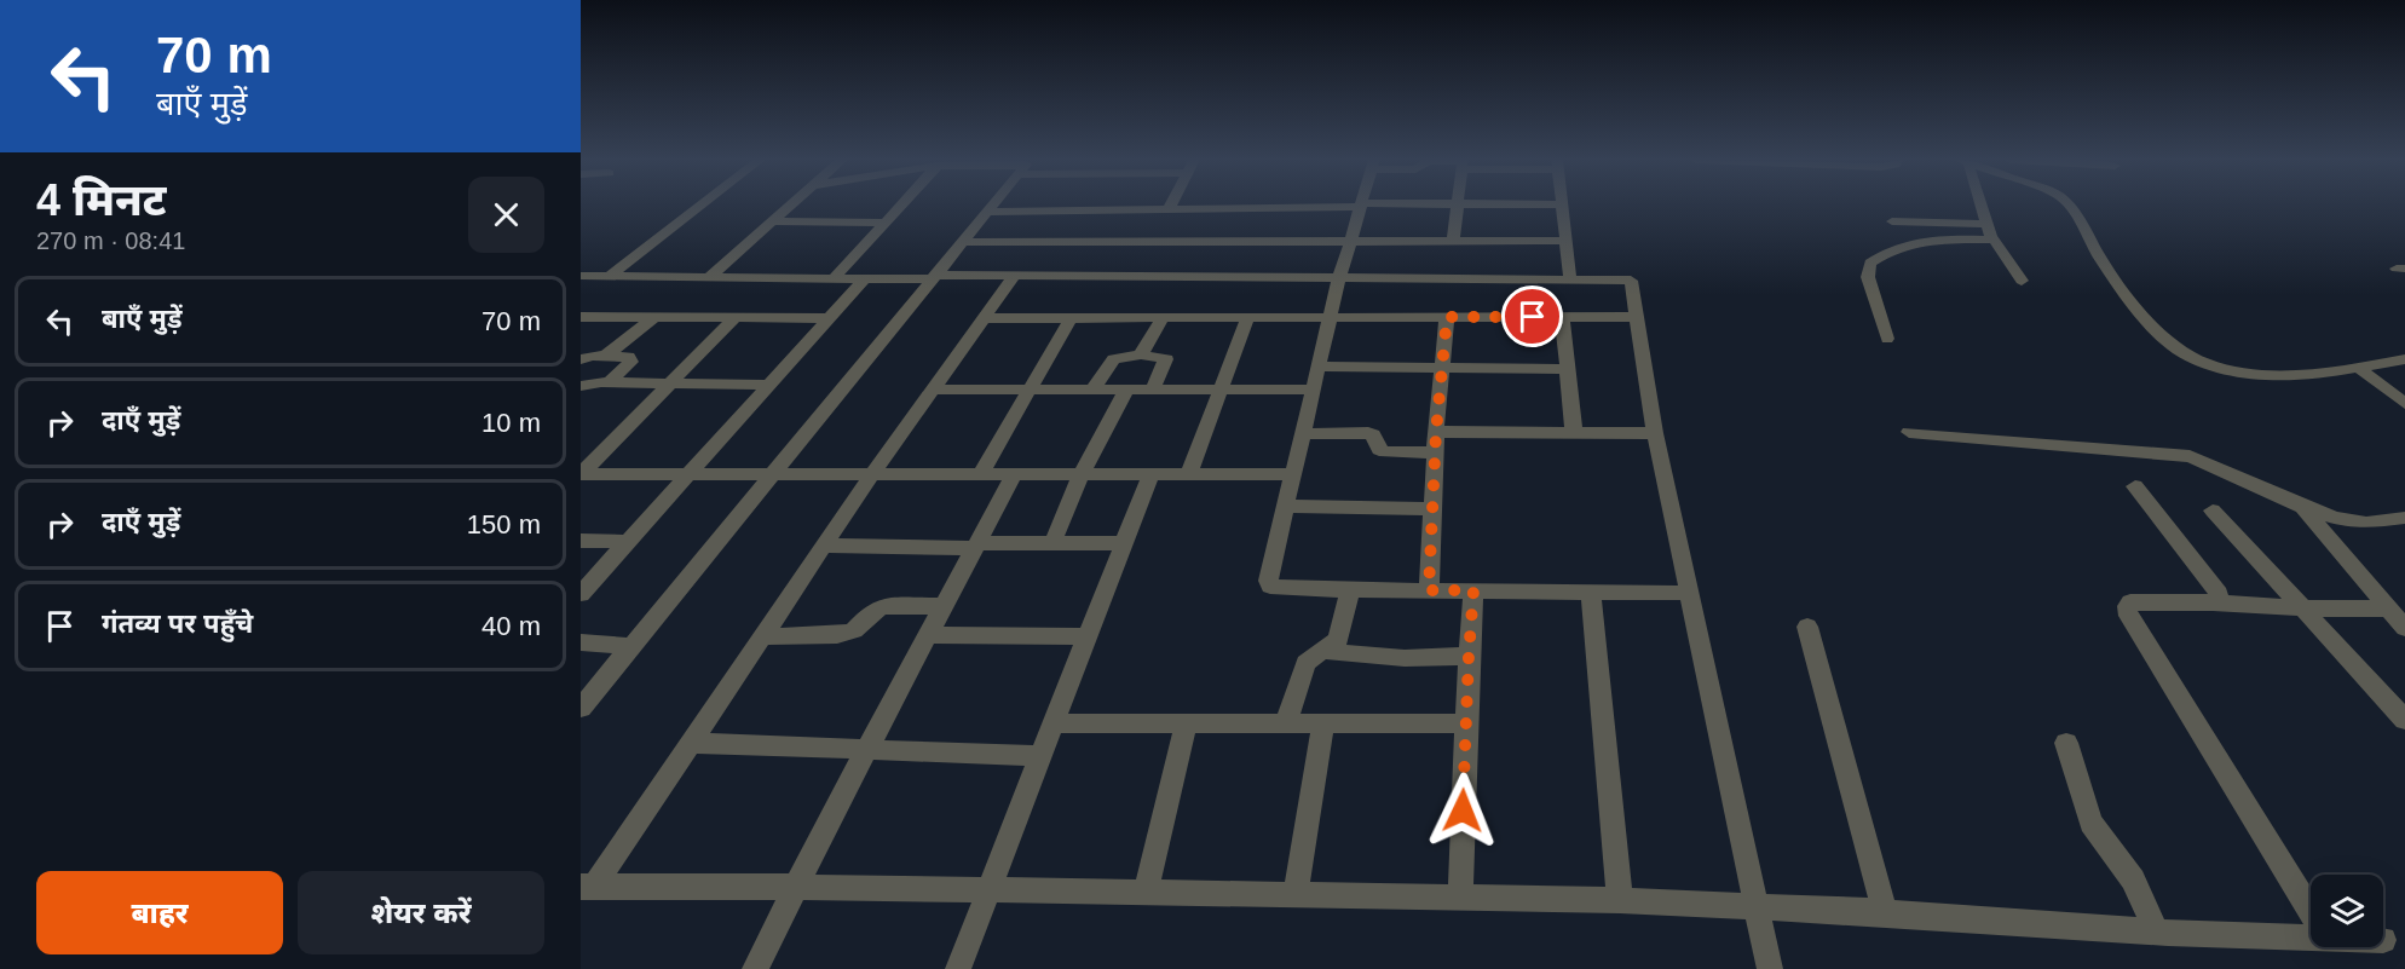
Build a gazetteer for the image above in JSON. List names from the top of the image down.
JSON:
{
  "page": {
    "turn": ["70 m", "बाएँ मुड़ें"],
    "heading": ["4 मिनट", "270 m · 08:41"],
    "list": [
      {
        "name": "बाएँ मुड़ें",
        "value": "70 m"
      },
      {
        "name": "दाएँ मुड़ें",
        "value": "10 m"
      },
      {
        "name": "दाएँ मुड़ें",
        "value": "150 m"
      },
      {
        "name": "गंतव्य पर पहुँचे",
        "value": "40 m"
      }
    ],
    "buttons": ["बाहर", "शेयर करें"]
  }
}
